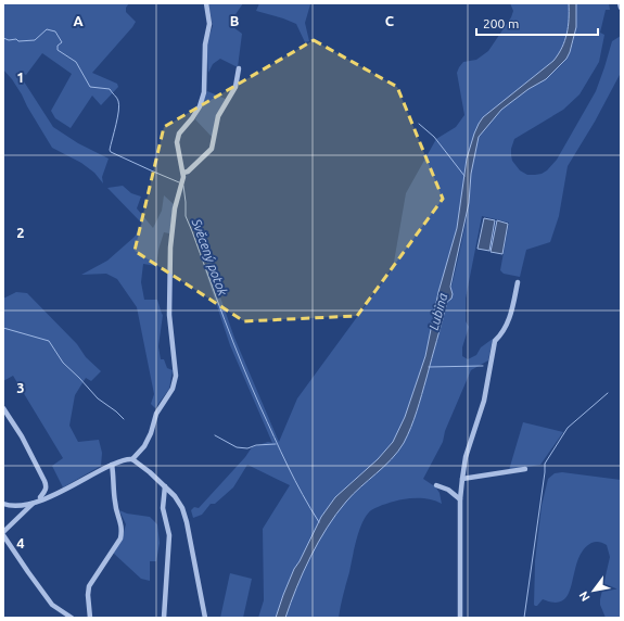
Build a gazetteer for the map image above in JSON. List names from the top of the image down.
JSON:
{
  "water": ["Svěcený potok", "Lubina"],
  "scale_bar": "200 m",
  "north": "bottom left",
  "grid": {
    "columns": ["A", "B", "C"],
    "rows": [
      "1",
      "2",
      "3",
      "4"
    ]
  }
}
